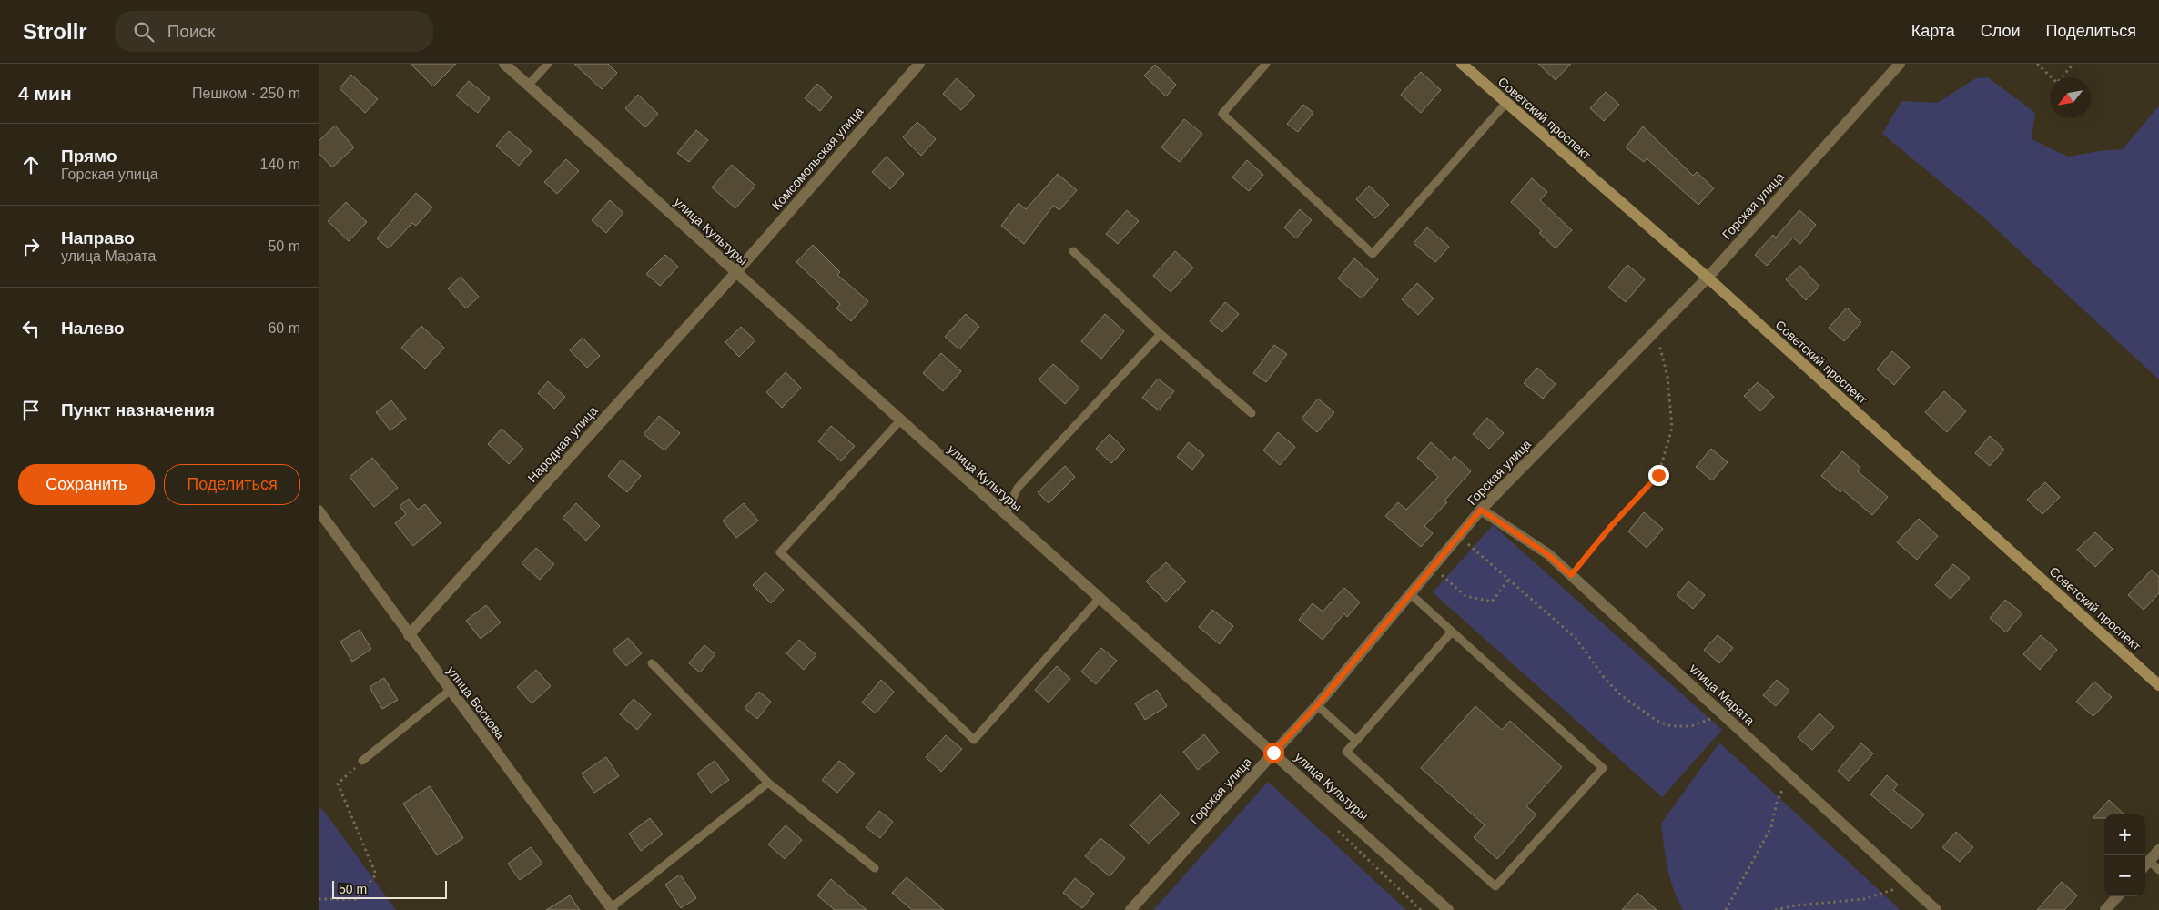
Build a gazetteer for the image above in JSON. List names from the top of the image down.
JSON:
{
  "streets": {
    "street": [
      "Советский проспект",
      "Комсомольская улица",
      "Горская улица",
      "улица Культуры",
      "Народная улица",
      "улица Марата",
      "улица Воскова"
    ]
  },
  "crossings": [
    ["Советский проспект", "Горская улица"],
    ["Комсомольская улица", "улица Культуры"],
    ["Комсомольская улица", "Народная улица"],
    ["Горская улица", "улица Культуры"],
    ["Горская улица", "улица Марата"],
    ["улица Культуры", "Народная улица"],
    ["Народная улица", "улица Воскова"]
  ],
  "scale_bar": "50 m",
  "north": "bottom left",
  "page": {
    "header": "Strollr",
    "search": "Поиск",
    "nav": ["Карта", "Слои", "Поделиться"],
    "heading": ["4 мин", "Пешком · 250 m"],
    "list": [
      ["Прямо", "Горская улица", "140 m"],
      ["Направо", "улица Марата", "50 m"],
      ["Налево", "60 m"],
      "Пункт назначения"
    ],
    "buttons": ["Сохранить", "Поделиться"],
    "map_buttons": ["+", "−"],
    "scale": "50 m"
  }
}
